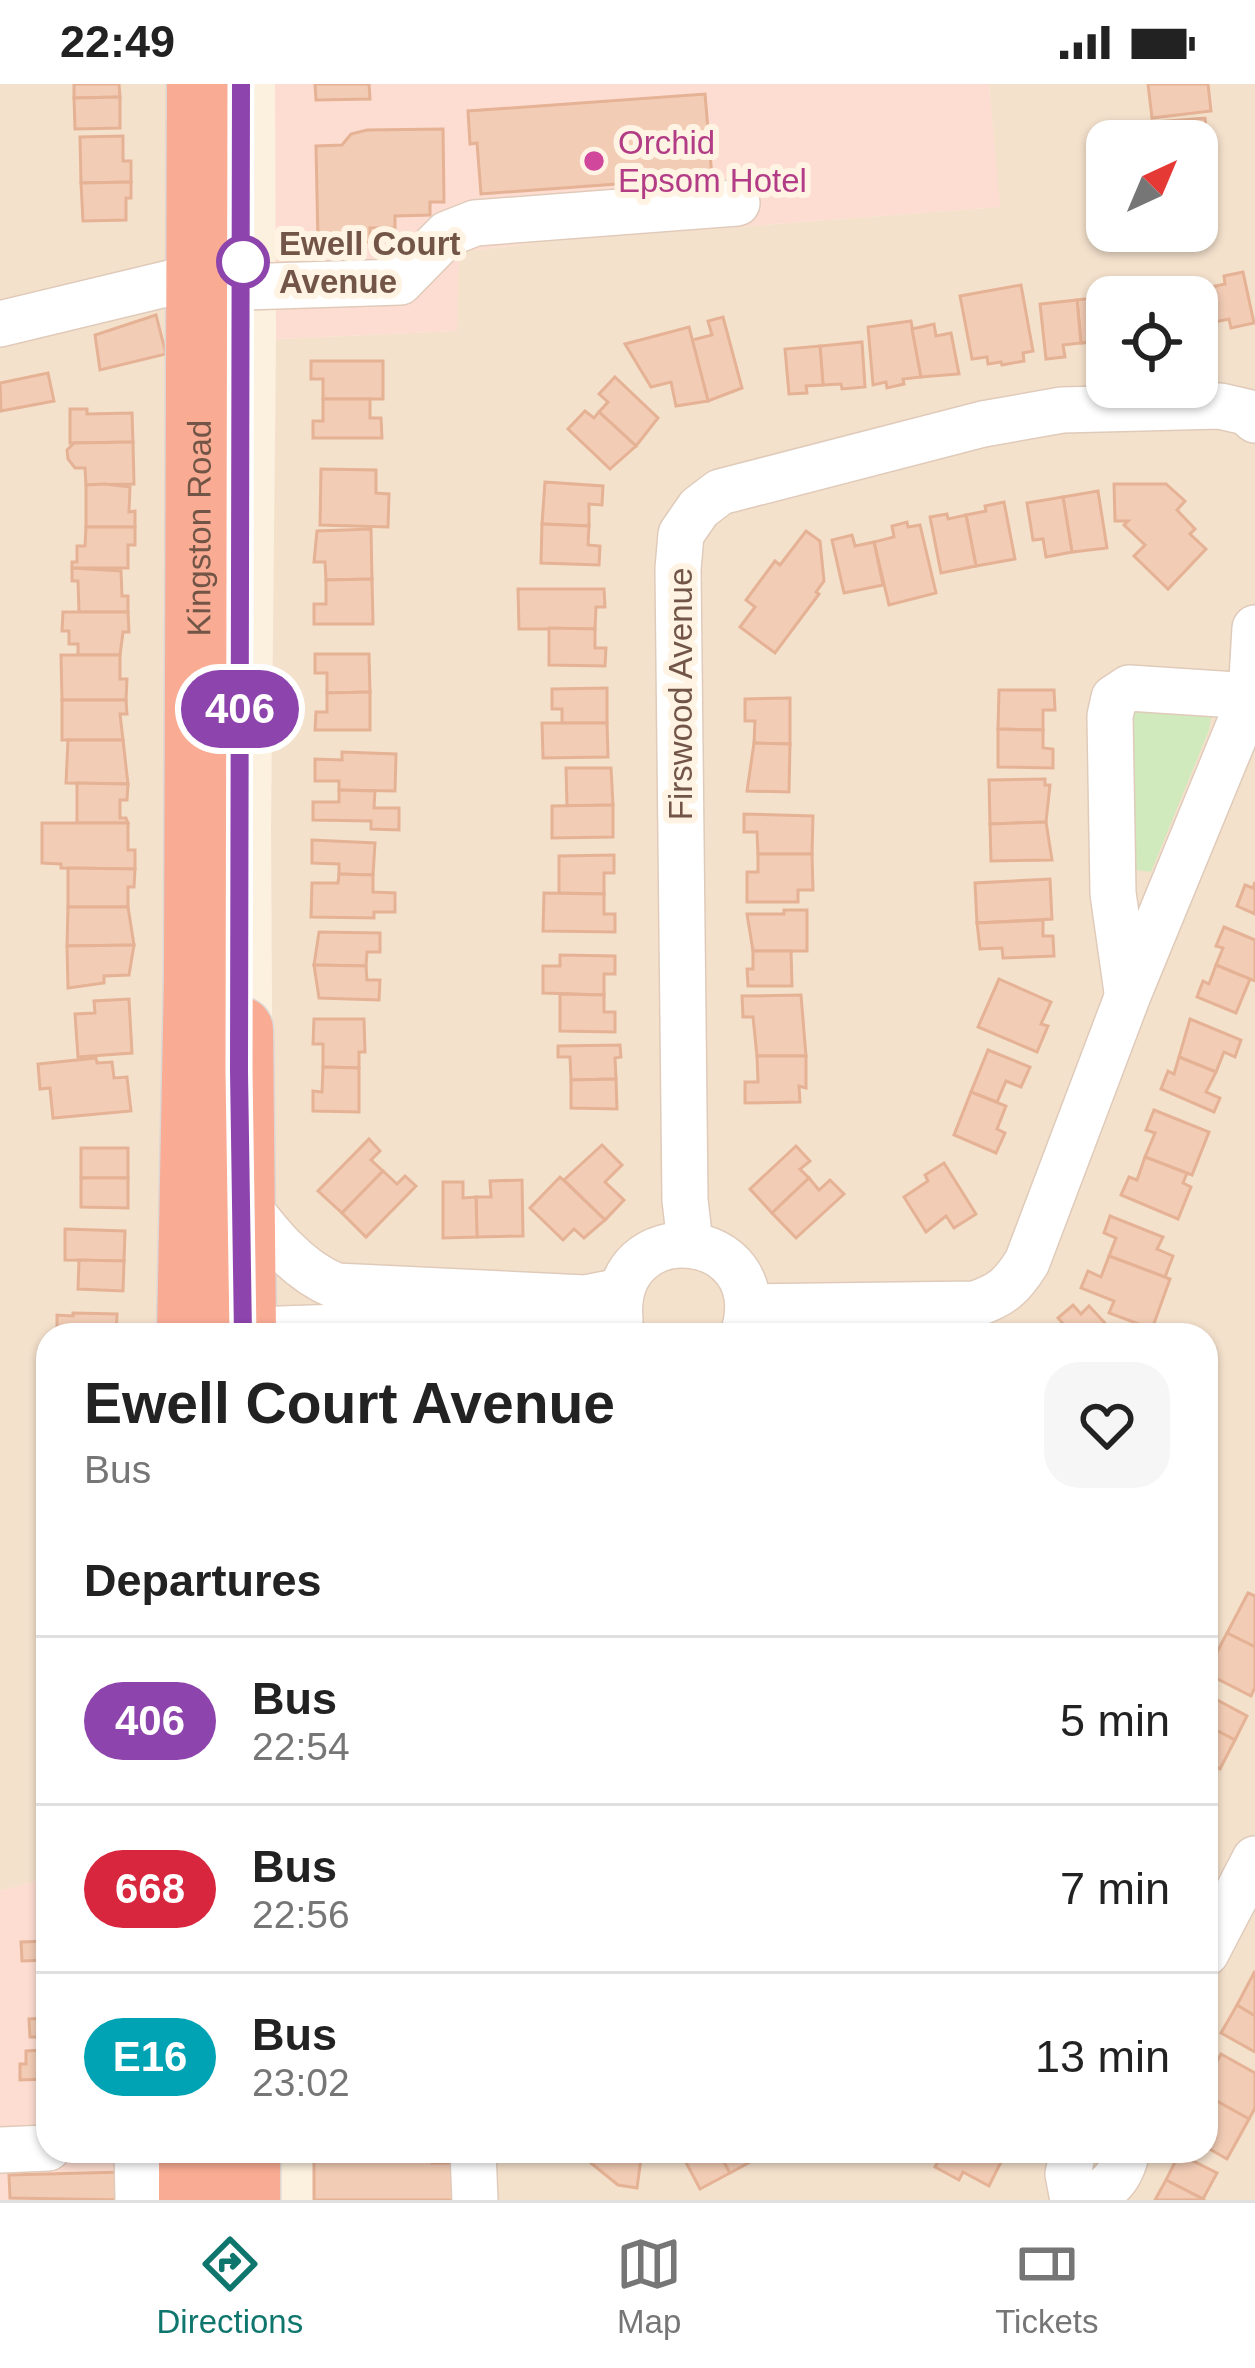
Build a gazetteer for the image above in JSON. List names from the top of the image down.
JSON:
{
  "streets": {
    "highway": ["Kingston Road"],
    "street": ["Firswood Avenue"]
  },
  "places": ["Orchid Epsom Hotel", "Ewell Court Avenue"],
  "lines": ["bus line 406"],
  "north": "top right",
  "page": {
    "status": "22:49",
    "on_map": "406",
    "heading": [
      ["Ewell Court Avenue", "Bus"],
      "Departures"
    ],
    "list": [
      {
        "mark": "406",
        "name": "Bus",
        "note": "22:54",
        "value": "5 min"
      },
      {
        "mark": "668",
        "name": "Bus",
        "note": "22:56",
        "value": "7 min"
      },
      {
        "mark": "E16",
        "name": "Bus",
        "note": "23:02",
        "value": "13 min"
      }
    ],
    "tabs": ["Directions", "Map", "Tickets"]
  }
}
